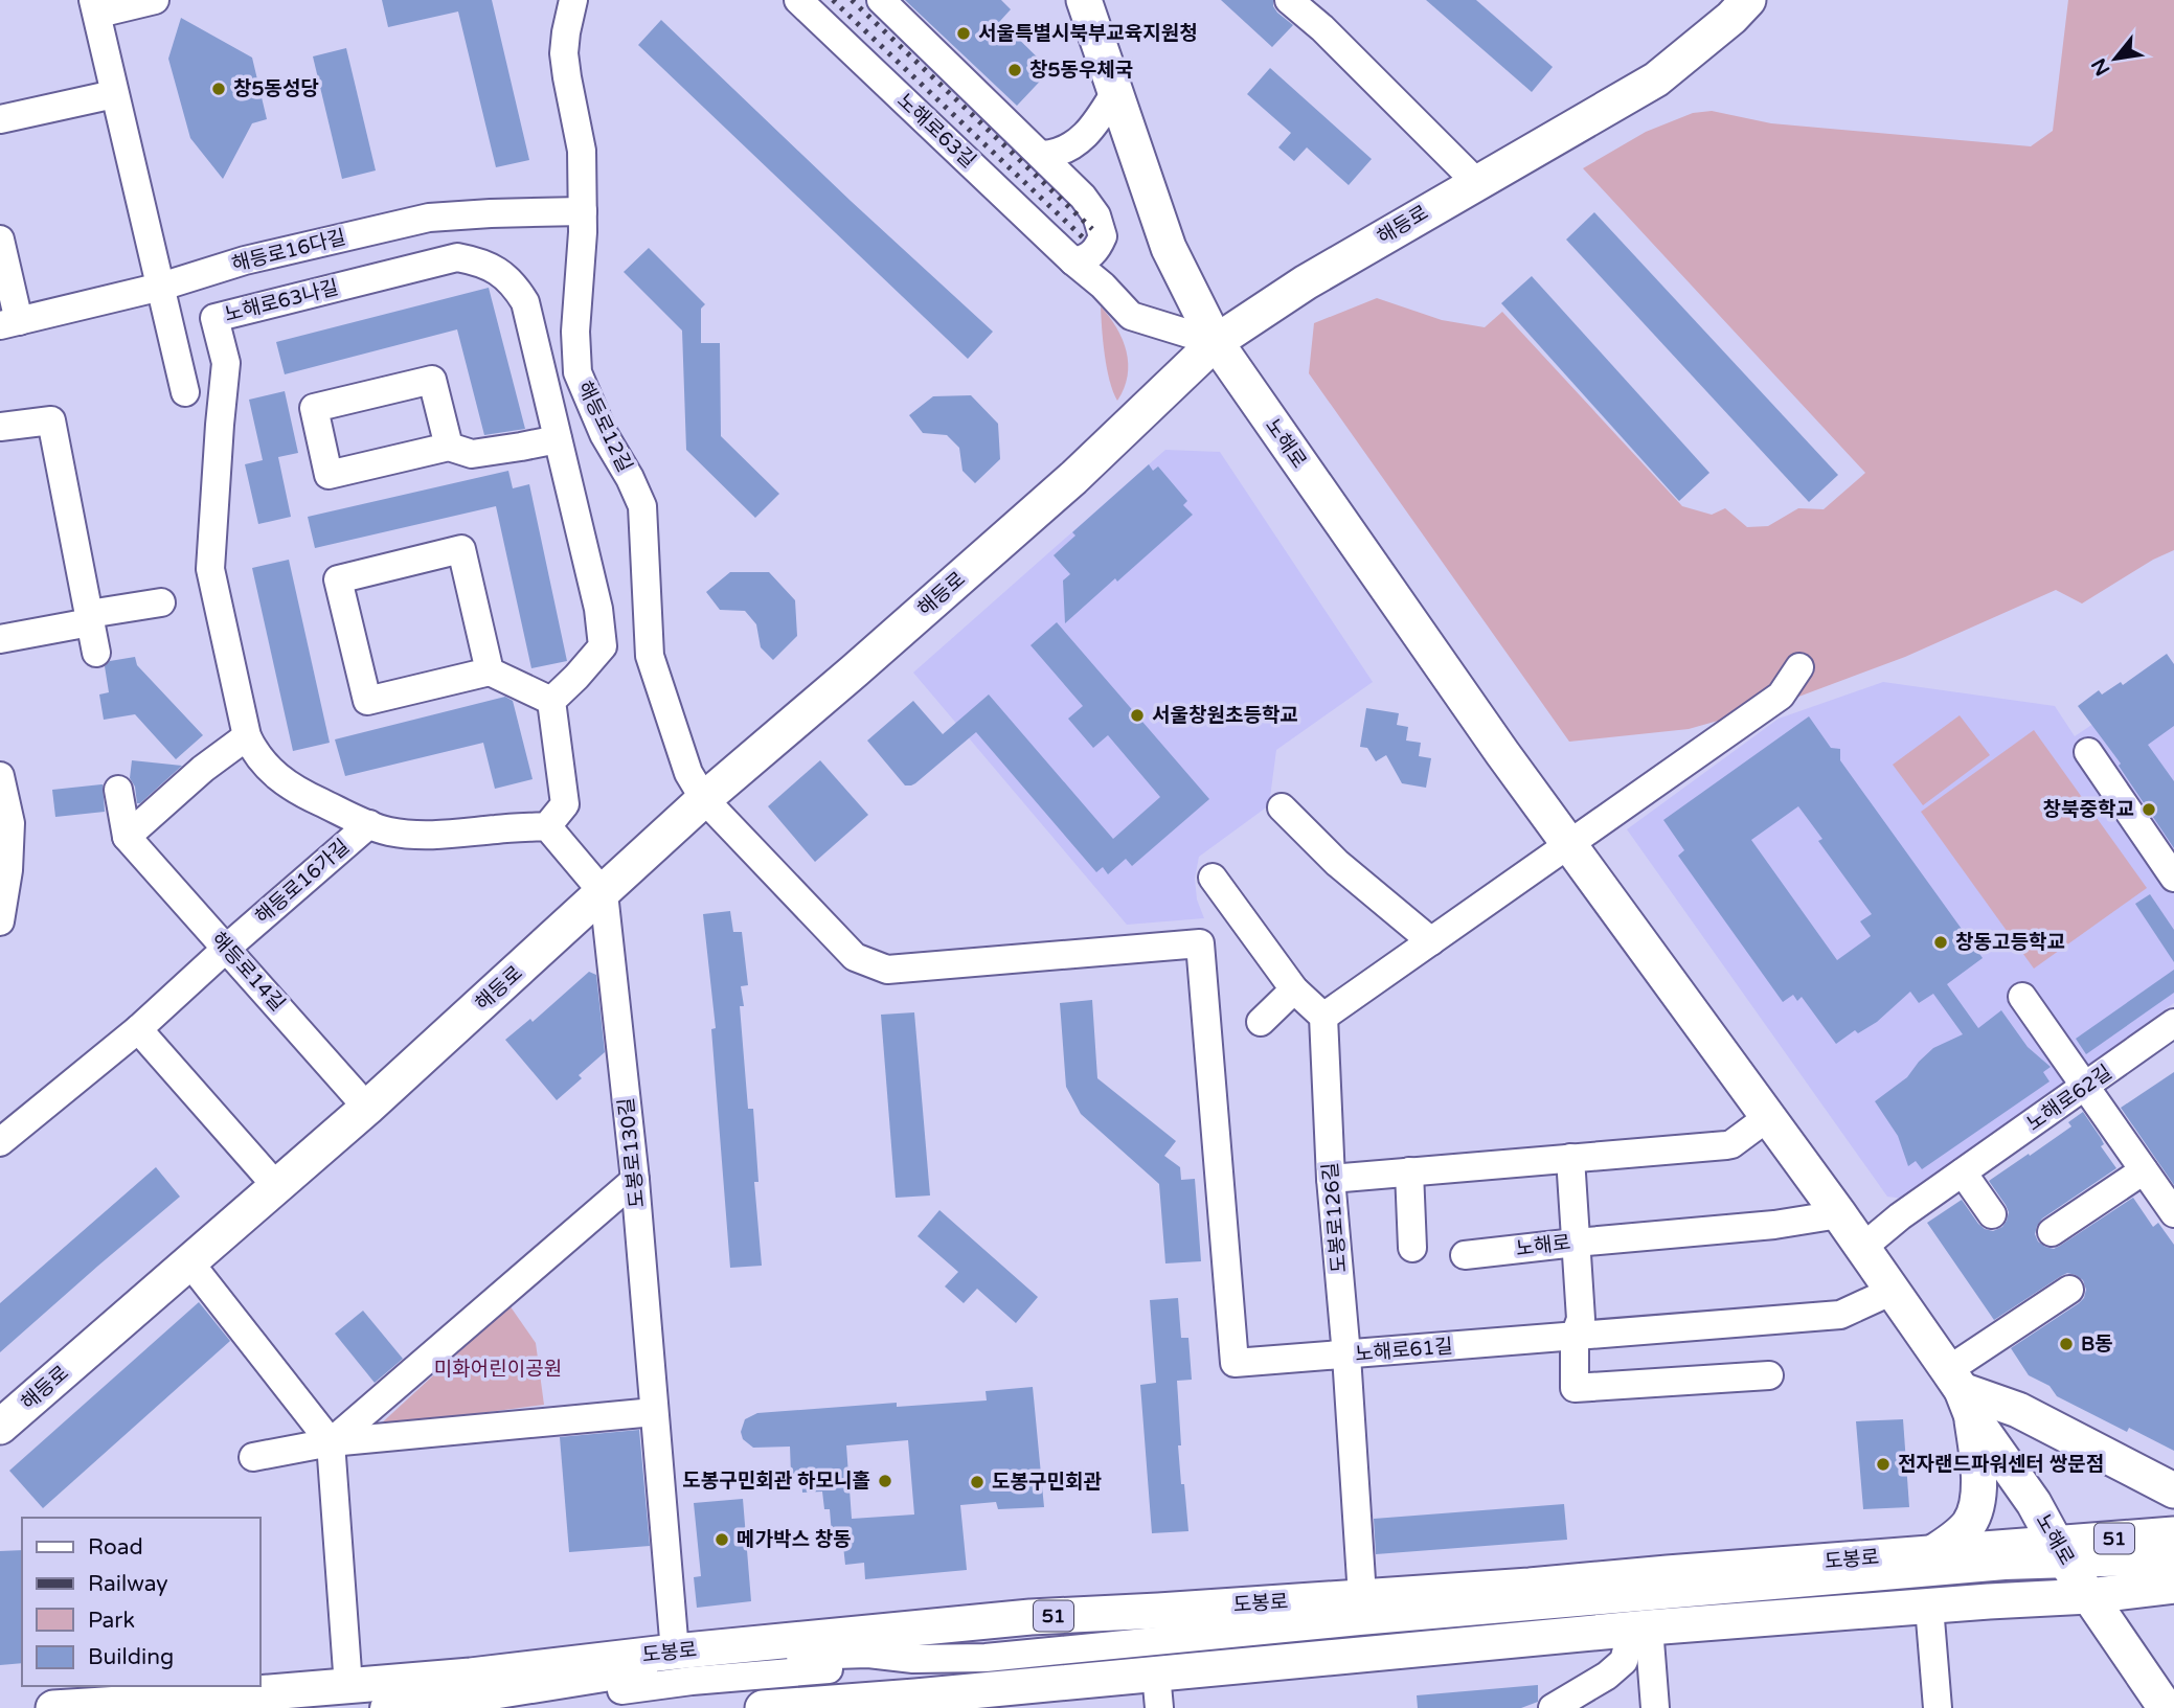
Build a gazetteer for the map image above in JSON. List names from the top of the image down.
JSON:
{
  "streets": {
    "main road": [
      "해등로",
      "노해로",
      "51",
      "도봉로"
    ],
    "street": [
      "노해로63길",
      "해등로16다길",
      "노해로63나길",
      "해등로12길",
      "해등로16가길",
      "해등로14길",
      "노해로62길",
      "도봉로130길",
      "도봉로126길",
      "노해로61길"
    ]
  },
  "crossings": [
    ["노해로63길", "해등로"],
    ["노해로63길", "노해로"],
    ["해등로", "해등로12길"],
    ["해등로", "노해로"],
    ["해등로", "해등로14길"],
    ["해등로", "도봉로130길"],
    ["해등로16다길", "해등로12길"],
    ["노해로63나길", "해등로16가길"],
    ["해등로12길", "노해로61길"],
    ["노해로", "노해로62길"],
    ["노해로", "노해로61길"],
    ["노해로", "도봉로"],
    ["해등로16가길", "해등로14길"],
    ["도봉로130길", "도봉로"],
    ["도봉로126길", "노해로61길"],
    ["도봉로126길", "도봉로"]
  ],
  "parks": ["미화어린이공원"],
  "places": [
    "서울특별시북부교육지원청",
    "창5동우체국",
    "창5동성당",
    "서울창원초등학교",
    "창북중학교",
    "창동고등학교",
    "B동",
    "전자랜드파워센터 쌍문점",
    "도봉구민회관 하모니홀",
    "도봉구민회관",
    "메가박스 창동"
  ],
  "legend": [
    "Road",
    "Railway",
    "Park",
    "Building"
  ],
  "north": "bottom left"
}
